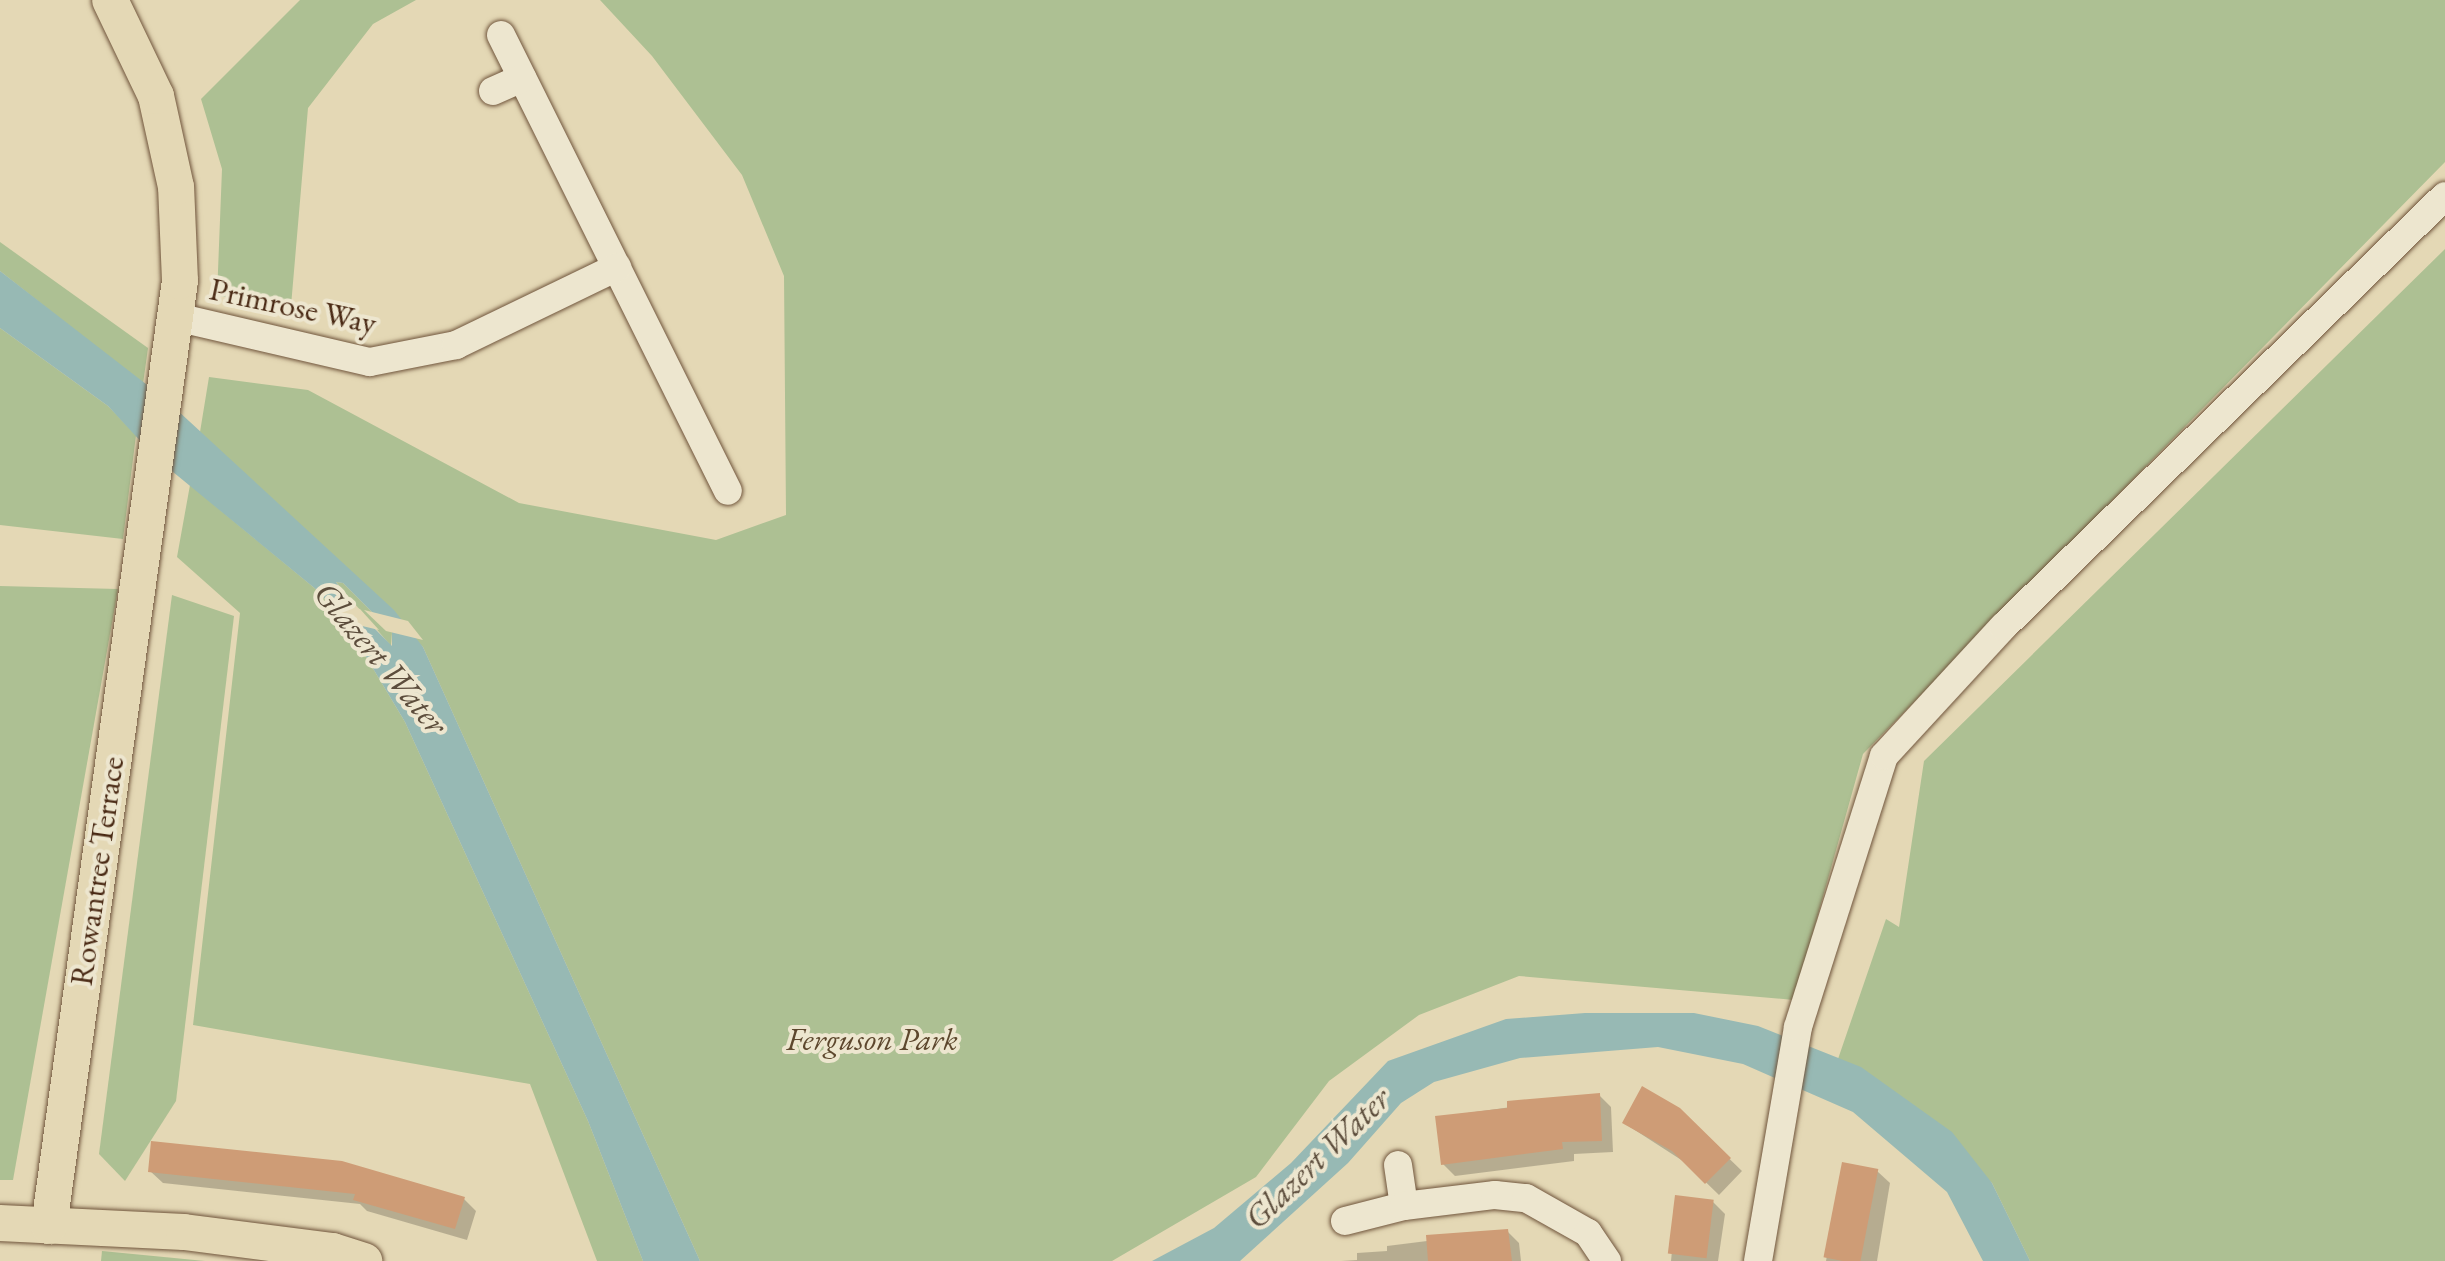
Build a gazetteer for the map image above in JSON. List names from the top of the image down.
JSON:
{
  "streets": {
    "main road": ["Rowantree Terrace"],
    "street": ["Primrose Way"]
  },
  "crossings": [
    ["Primrose Way", "Rowantree Terrace"]
  ],
  "water": ["Glazert Water"],
  "parks": ["Ferguson Park"]
}
